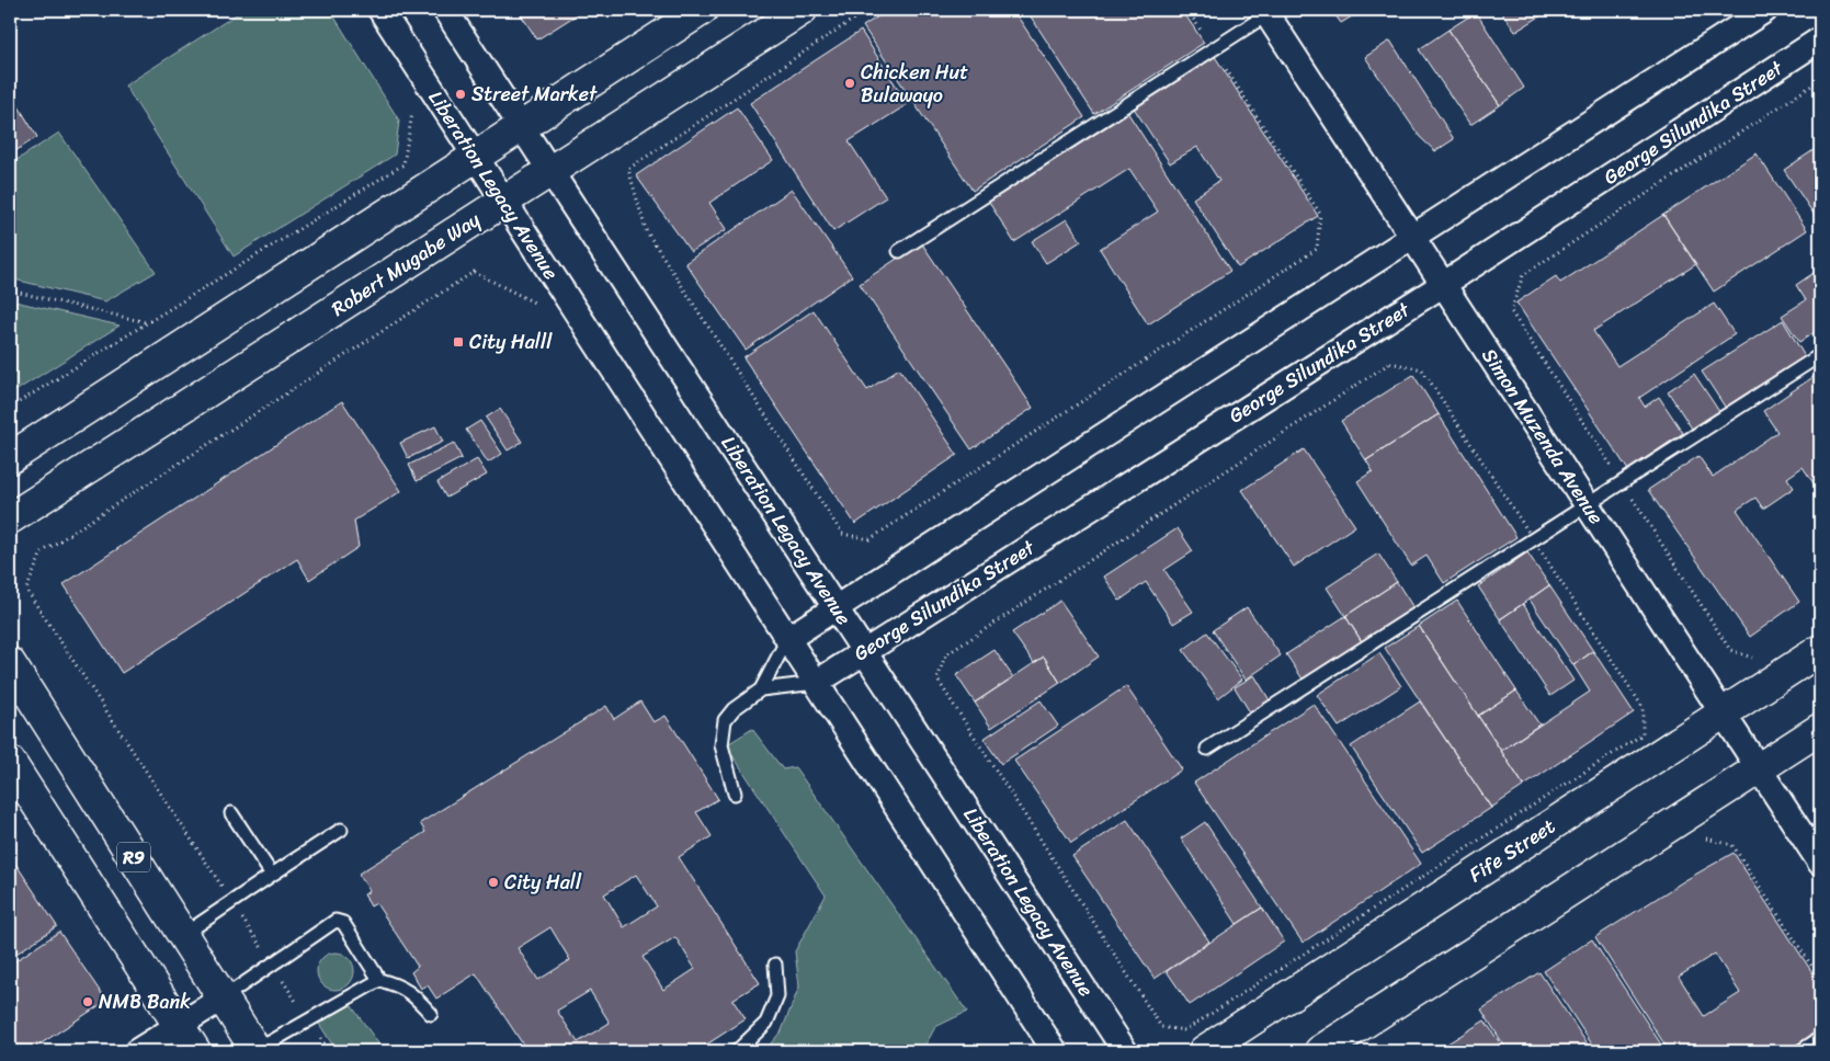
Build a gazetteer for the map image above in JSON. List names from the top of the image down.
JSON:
{
  "streets": {
    "main road": ["Robert Mugabe Way", "Fife Street", "R9"],
    "street": ["George Silundika Street", "Liberation Legacy Avenue", "Simon Muzenda Avenue"]
  },
  "crossings": [
    ["George Silundika Street", "Liberation Legacy Avenue"],
    ["George Silundika Street", "Simon Muzenda Avenue"],
    ["Liberation Legacy Avenue", "Robert Mugabe Way"],
    ["Simon Muzenda Avenue", "Fife Street"]
  ],
  "places": {
    "other": [
      "Chicken Hut Bulawayo",
      "Street Market",
      "City Hall",
      "NMB Bank"
    ],
    "transit": ["City Halll"]
  }
}
